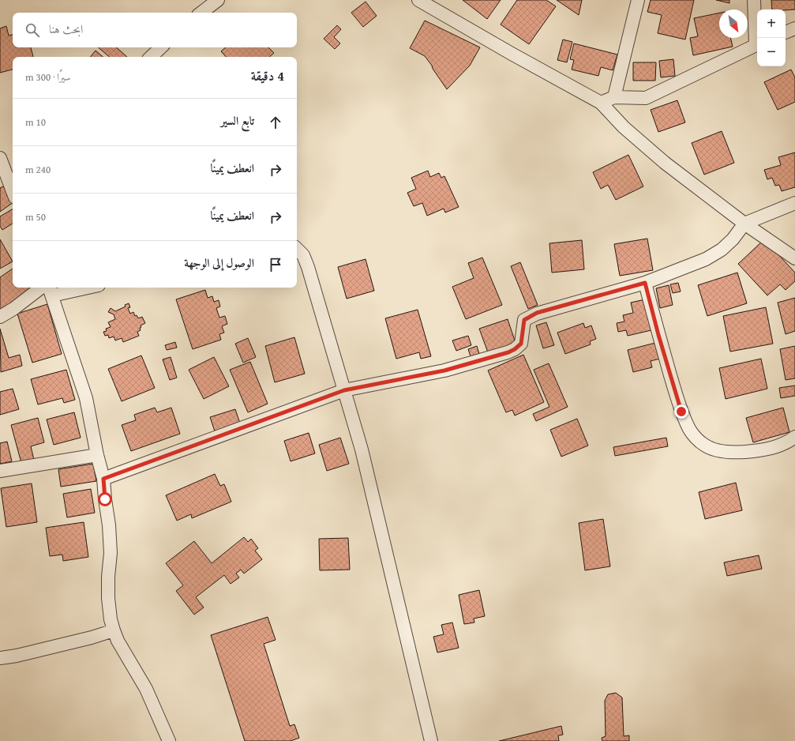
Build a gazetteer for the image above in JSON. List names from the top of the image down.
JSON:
{
  "north": "bottom right",
  "page": {
    "map_buttons": ["+", "−"],
    "search": "ابحث هنا",
    "heading": ["4 دقيقة", "سيرًا · 300 m"],
    "list": [
      ["تابع السير", "10 m"],
      ["انعطف يمينًا", "240 m"],
      ["انعطف يمينًا", "50 m"],
      "الوصول إلى الوجهة"
    ]
  }
}
